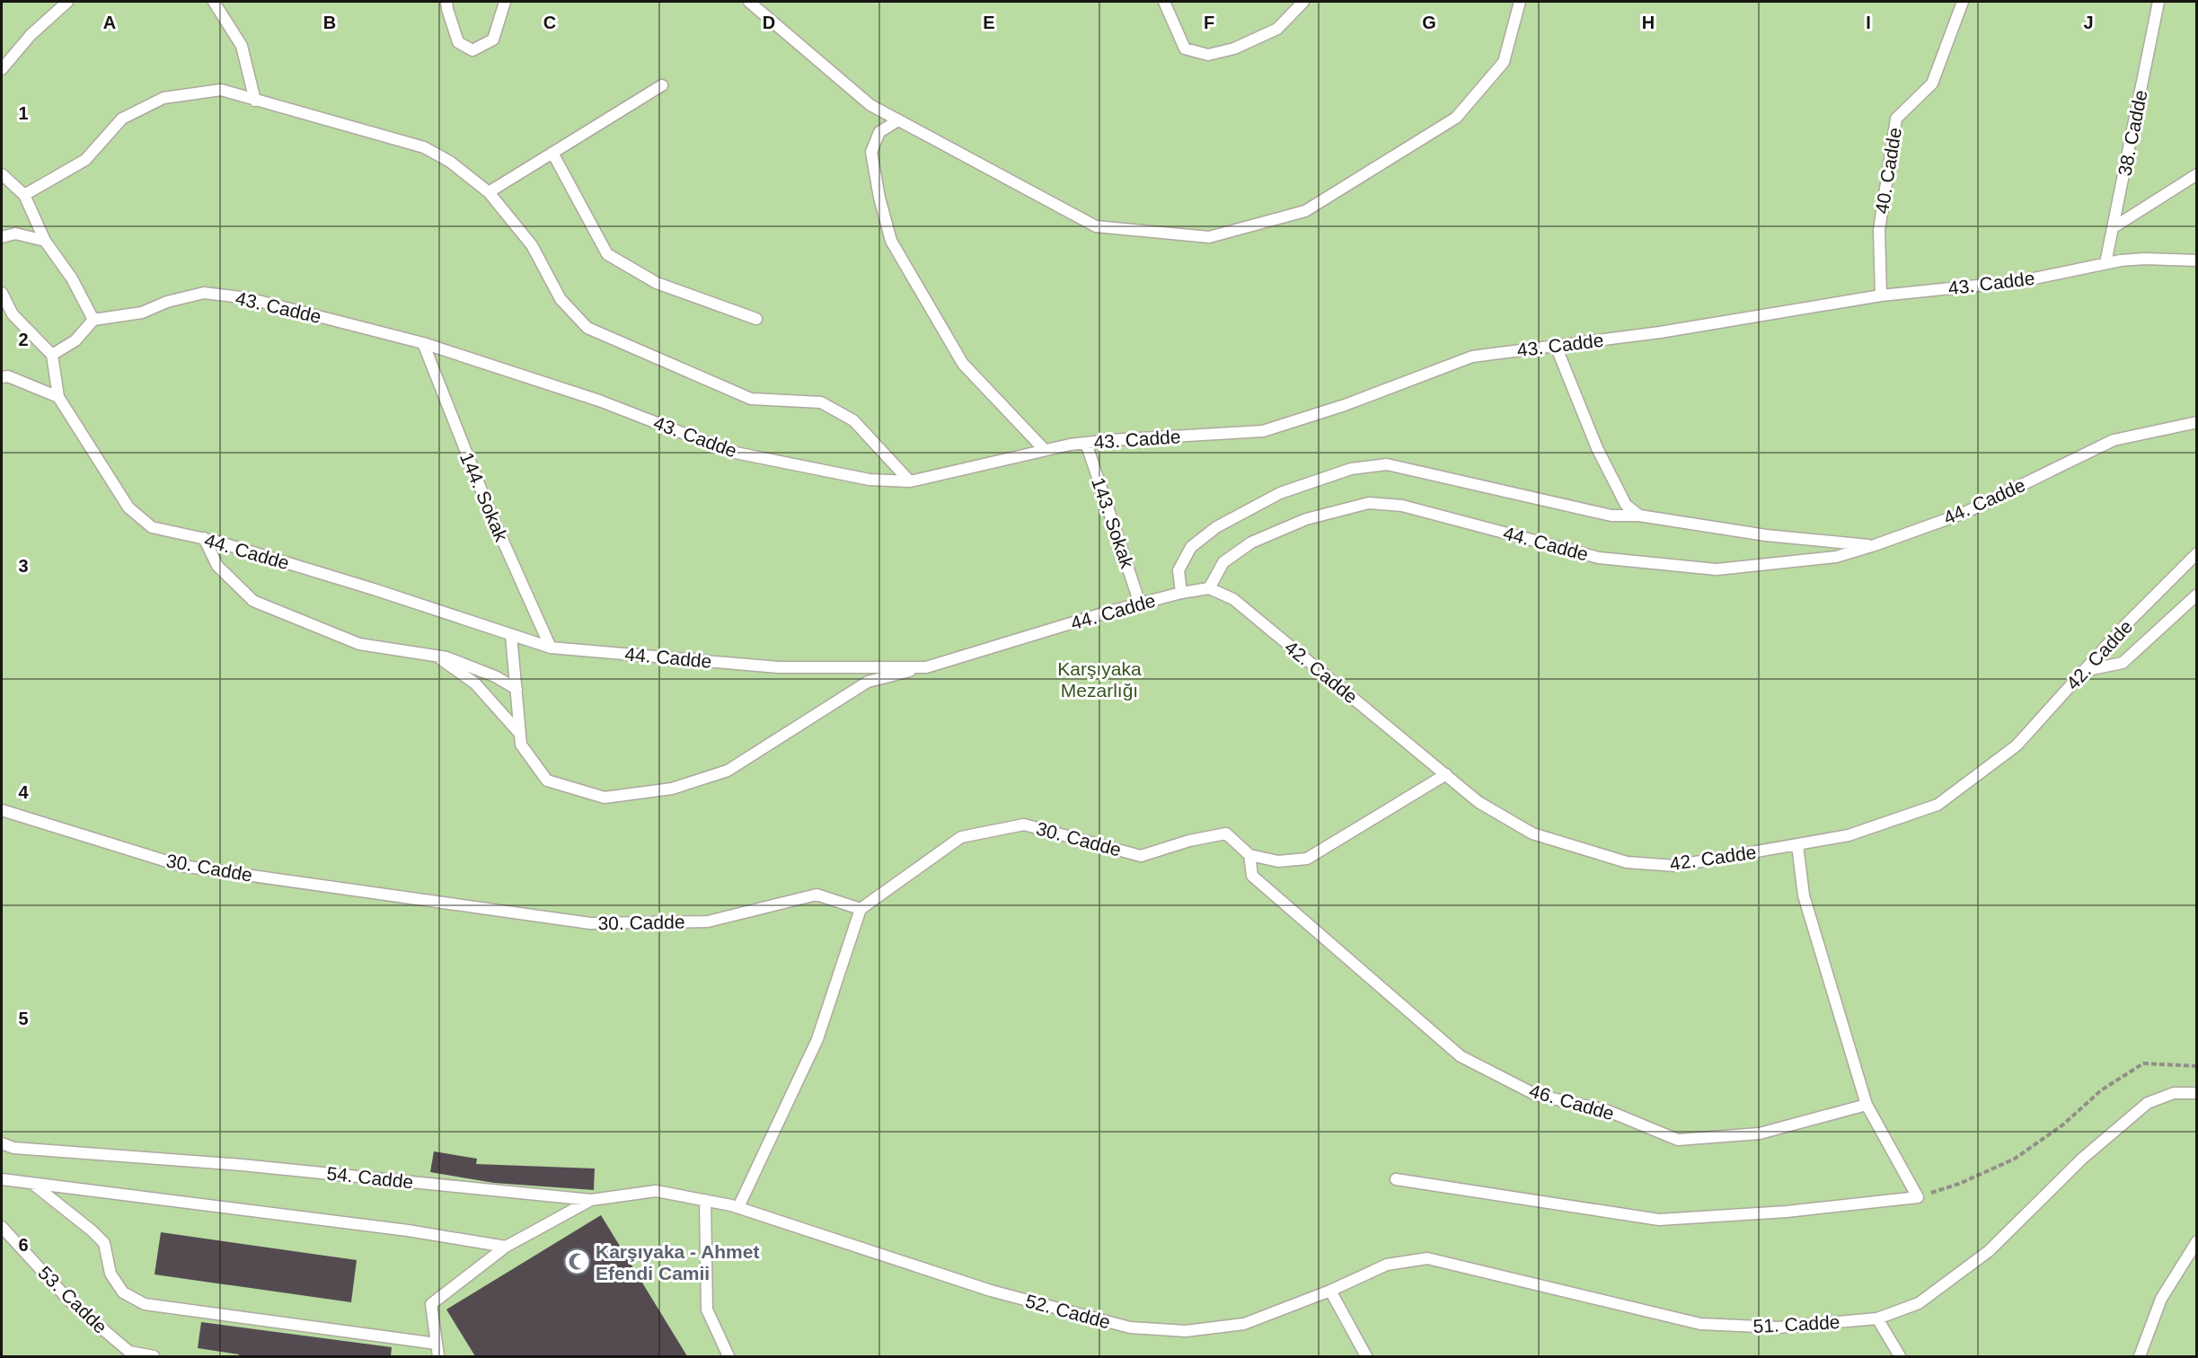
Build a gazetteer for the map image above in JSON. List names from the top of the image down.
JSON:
{
  "streets": {
    "lane": [
      "38. Cadde",
      "40. Cadde",
      "43. Cadde",
      "144. Sokak",
      "44. Cadde",
      "143. Sokak",
      "42. Cadde",
      "30. Cadde",
      "46. Cadde",
      "54. Cadde",
      "53. Cadde",
      "52. Cadde",
      "51. Cadde"
    ]
  },
  "crossings": [
    ["38. Cadde", "43. Cadde"],
    ["40. Cadde", "43. Cadde"],
    ["43. Cadde", "144. Sokak"],
    ["43. Cadde", "143. Sokak"],
    ["144. Sokak", "44. Cadde"],
    ["44. Cadde", "143. Sokak"],
    ["44. Cadde", "42. Cadde"],
    ["30. Cadde", "46. Cadde"],
    ["54. Cadde", "52. Cadde"],
    ["52. Cadde", "51. Cadde"]
  ],
  "parks": ["Karşıyaka Mezarlığı"],
  "places": {
    "mosque": ["Karşıyaka - Ahmet Efendi Camii"]
  },
  "grid": {
    "columns": [
      "A",
      "B",
      "C",
      "D",
      "E",
      "F",
      "G",
      "H",
      "I",
      "J"
    ],
    "rows": [
      "1",
      "2",
      "3",
      "4",
      "5",
      "6"
    ]
  }
}
